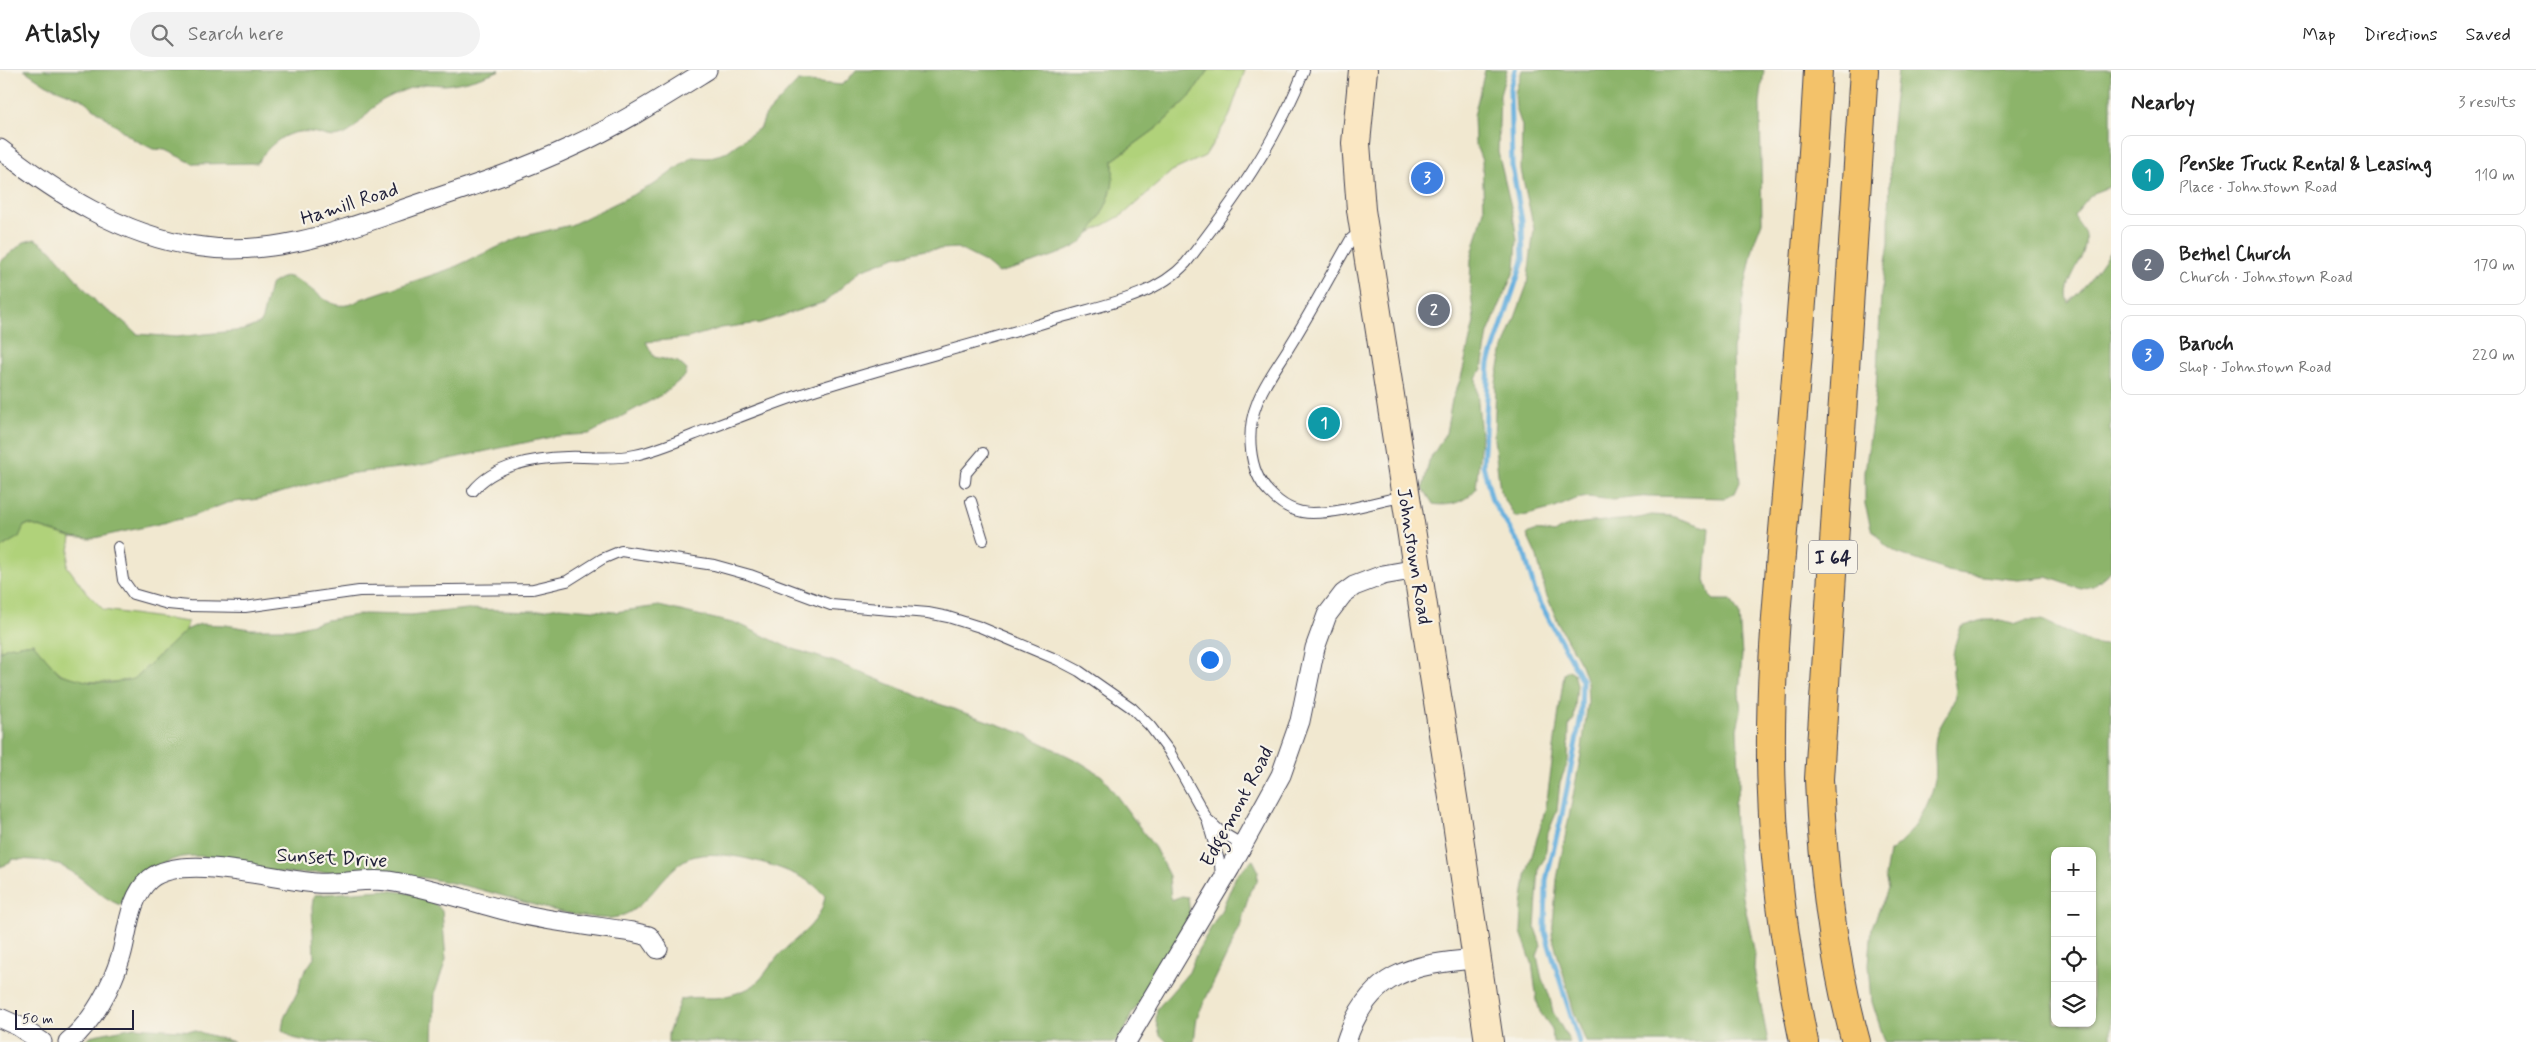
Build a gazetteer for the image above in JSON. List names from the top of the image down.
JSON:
{
  "streets": {
    "highway": ["I 64"],
    "street": [
      "Hamill Road",
      "Johnstown Road",
      "Edgemont Road",
      "Sunset Drive"
    ]
  },
  "crossings": [
    ["Johnstown Road", "Edgemont Road"]
  ],
  "scale_bar": "50 m",
  "page": {
    "header": "Atlasly",
    "search": "Search here",
    "nav": ["Map", "Directions", "Saved"],
    "heading": ["Nearby", "3 results"],
    "list": [
      {
        "mark": "1",
        "name": "Penske Truck Rental & Leasing",
        "note": "Place · Johnstown Road",
        "value": "110 m"
      },
      {
        "mark": "2",
        "name": "Bethel Church",
        "note": "Church · Johnstown Road",
        "value": "170 m"
      },
      {
        "mark": "3",
        "name": "Baruch",
        "note": "Shop · Johnstown Road",
        "value": "220 m"
      }
    ],
    "pins": ["3", "2", "1"],
    "map_buttons": ["+", "−"],
    "scale": "50 m"
  }
}
